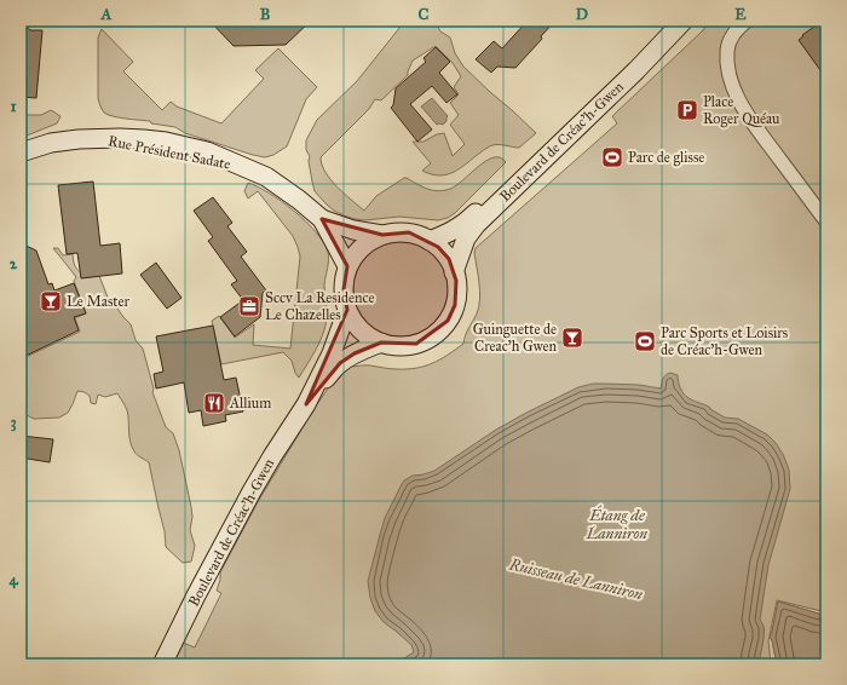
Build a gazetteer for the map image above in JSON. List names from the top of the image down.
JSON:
{
  "streets": {
    "street": ["Boulevard de Créac'h-Gwen", "Rue Président Sadate"]
  },
  "water": ["Étang de Lanniron", "Ruisseau de Lanniron"],
  "places": {
    "parking": ["Place Roger Quéau"],
    "sports": ["Parc de glisse", "Parc Sports et Loisirs de Créac'h-Gwen"],
    "bar": ["Le Master", "Guinguette de Creac'h Gwen"],
    "office": ["Sccv La Residence Le Chazelles"],
    "restaurant": ["Allium"]
  },
  "grid": {
    "columns": [
      "A",
      "B",
      "C",
      "D",
      "E"
    ],
    "rows": [
      "1",
      "2",
      "3",
      "4"
    ]
  }
}
